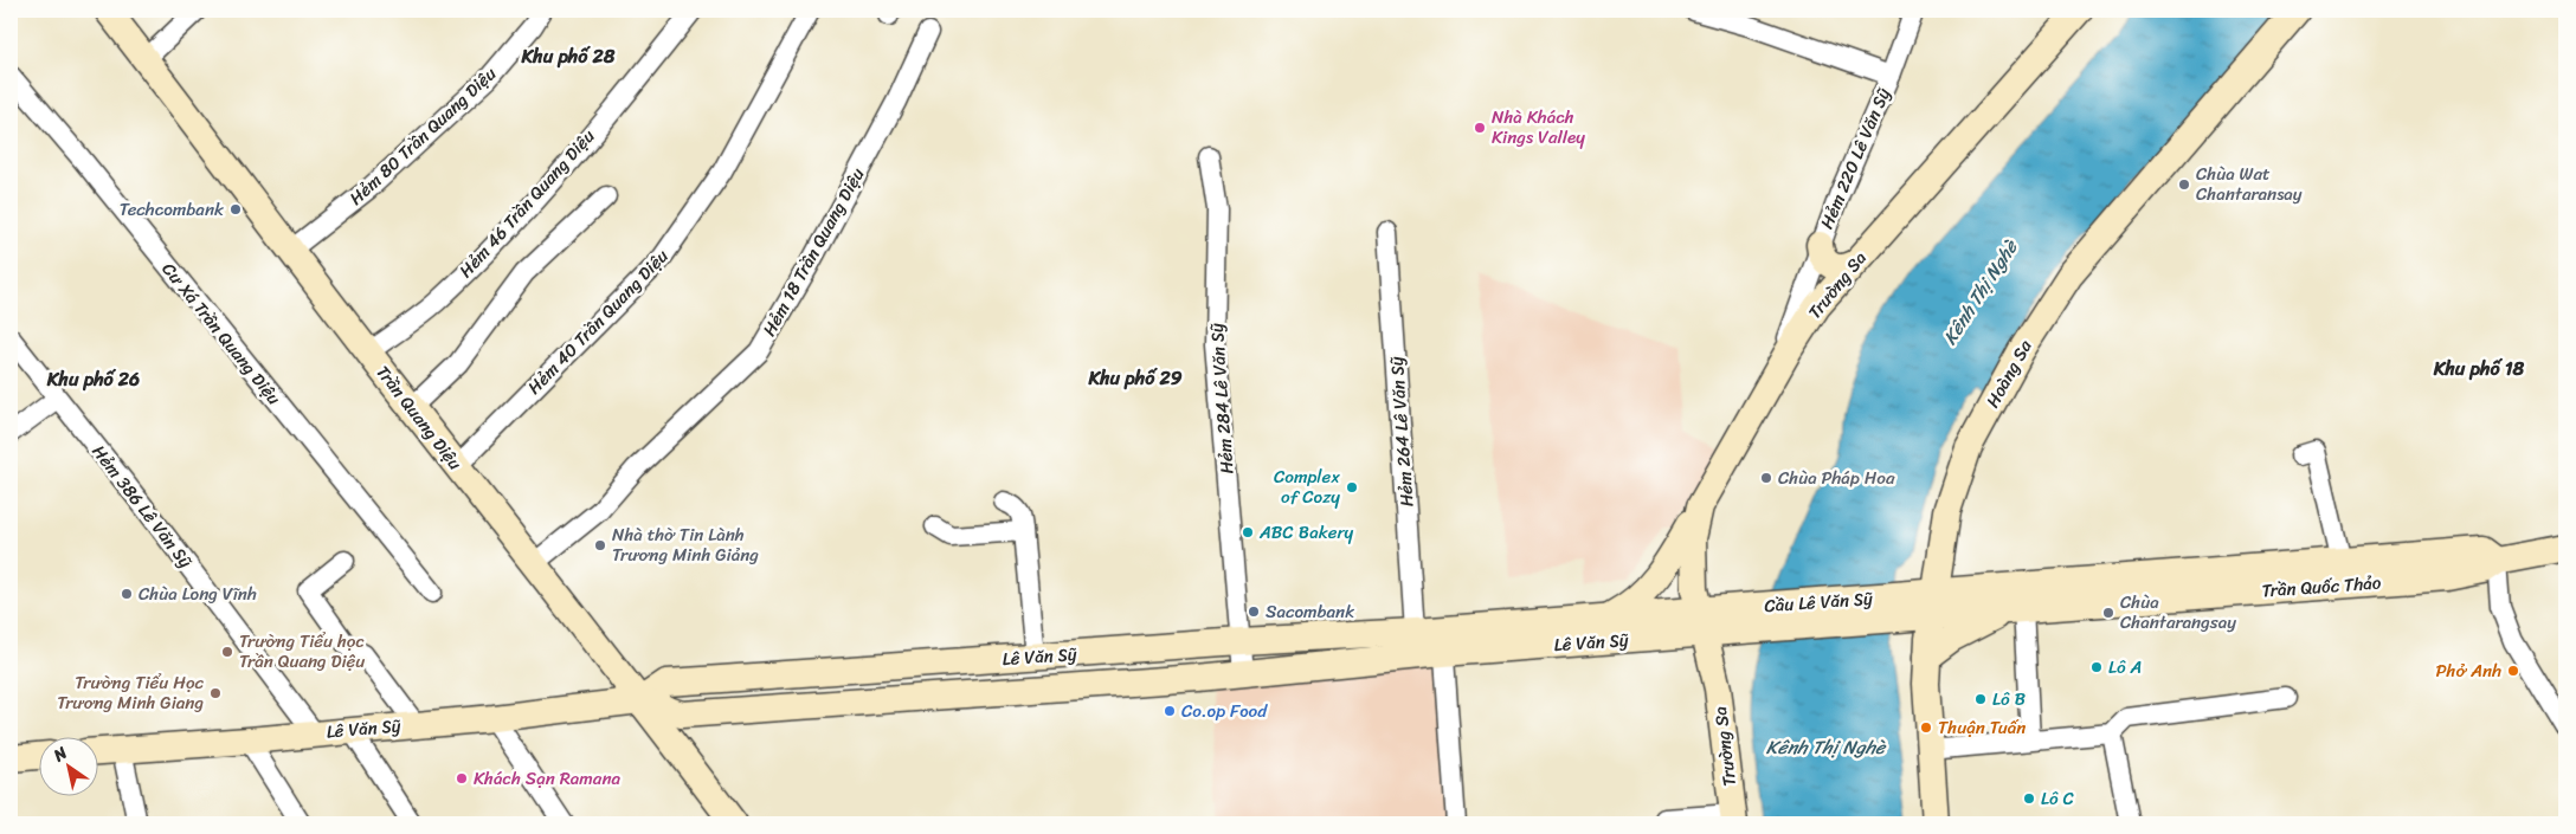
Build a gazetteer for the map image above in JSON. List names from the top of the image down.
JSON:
{
  "streets": {
    "main road": [
      "Trường Sa",
      "Hoàng Sa",
      "Trần Quang Diệu",
      "Trần Quốc Thảo",
      "Cầu Lê Văn Sỹ",
      "Lê Văn Sỹ"
    ],
    "street": [
      "Hẻm 80 Trần Quang Diệu",
      "Hẻm 220 Lê Văn Sỹ",
      "Hẻm 46 Trần Quang Diệu",
      "Hẻm 18 Trần Quang Diệu",
      "Hẻm 40 Trần Quang Diệu",
      "Cư Xá Trần Quang Diệu",
      "Hẻm 284 Lê Văn Sỹ",
      "Hẻm 264 Lê Văn Sỹ",
      "Hẻm 386 Lê Văn Sỹ"
    ]
  },
  "crossings": [
    ["Hẻm 80 Trần Quang Diệu", "Trần Quang Diệu"],
    ["Hẻm 220 Lê Văn Sỹ", "Trường Sa"],
    ["Hẻm 46 Trần Quang Diệu", "Trần Quang Diệu"],
    ["Hẻm 18 Trần Quang Diệu", "Trần Quang Diệu"],
    ["Trường Sa", "Lê Văn Sỹ"],
    ["Hẻm 40 Trần Quang Diệu", "Trần Quang Diệu"],
    ["Hoàng Sa", "Trần Quốc Thảo"],
    ["Hẻm 284 Lê Văn Sỹ", "Lê Văn Sỹ"],
    ["Trần Quang Diệu", "Lê Văn Sỹ"],
    ["Hẻm 264 Lê Văn Sỹ", "Lê Văn Sỹ"],
    ["Hẻm 386 Lê Văn Sỹ", "Lê Văn Sỹ"],
    ["Trần Quốc Thảo", "Cầu Lê Văn Sỹ"],
    ["Cầu Lê Văn Sỹ", "Lê Văn Sỹ"]
  ],
  "districts": [
    "Khu phố 28",
    "Khu phố 18",
    "Khu phố 29",
    "Khu phố 26"
  ],
  "water": ["Kênh Thị Nghè"],
  "places": [
    "Nhà Khách Kings Valley",
    "Chùa Wat Chantaransay",
    "Techcombank",
    "Chùa Pháp Hoa",
    "Complex of Cozy",
    "ABC Bakery",
    "Nhà thờ Tin Lành Trương Minh Giảng",
    "Chùa Long Vĩnh",
    "Sacombank",
    "Chùa Chantarangsay",
    "Trường Tiểu học Trần Quang Diệu",
    "Lô A",
    "Phở Anh",
    "Trường Tiểu Học Trương Minh Giang",
    "Lô B",
    "Co.op Food",
    "Thuận Tuấn",
    "Khách Sạn Ramana",
    "Lô C"
  ],
  "north": "top left"
}
